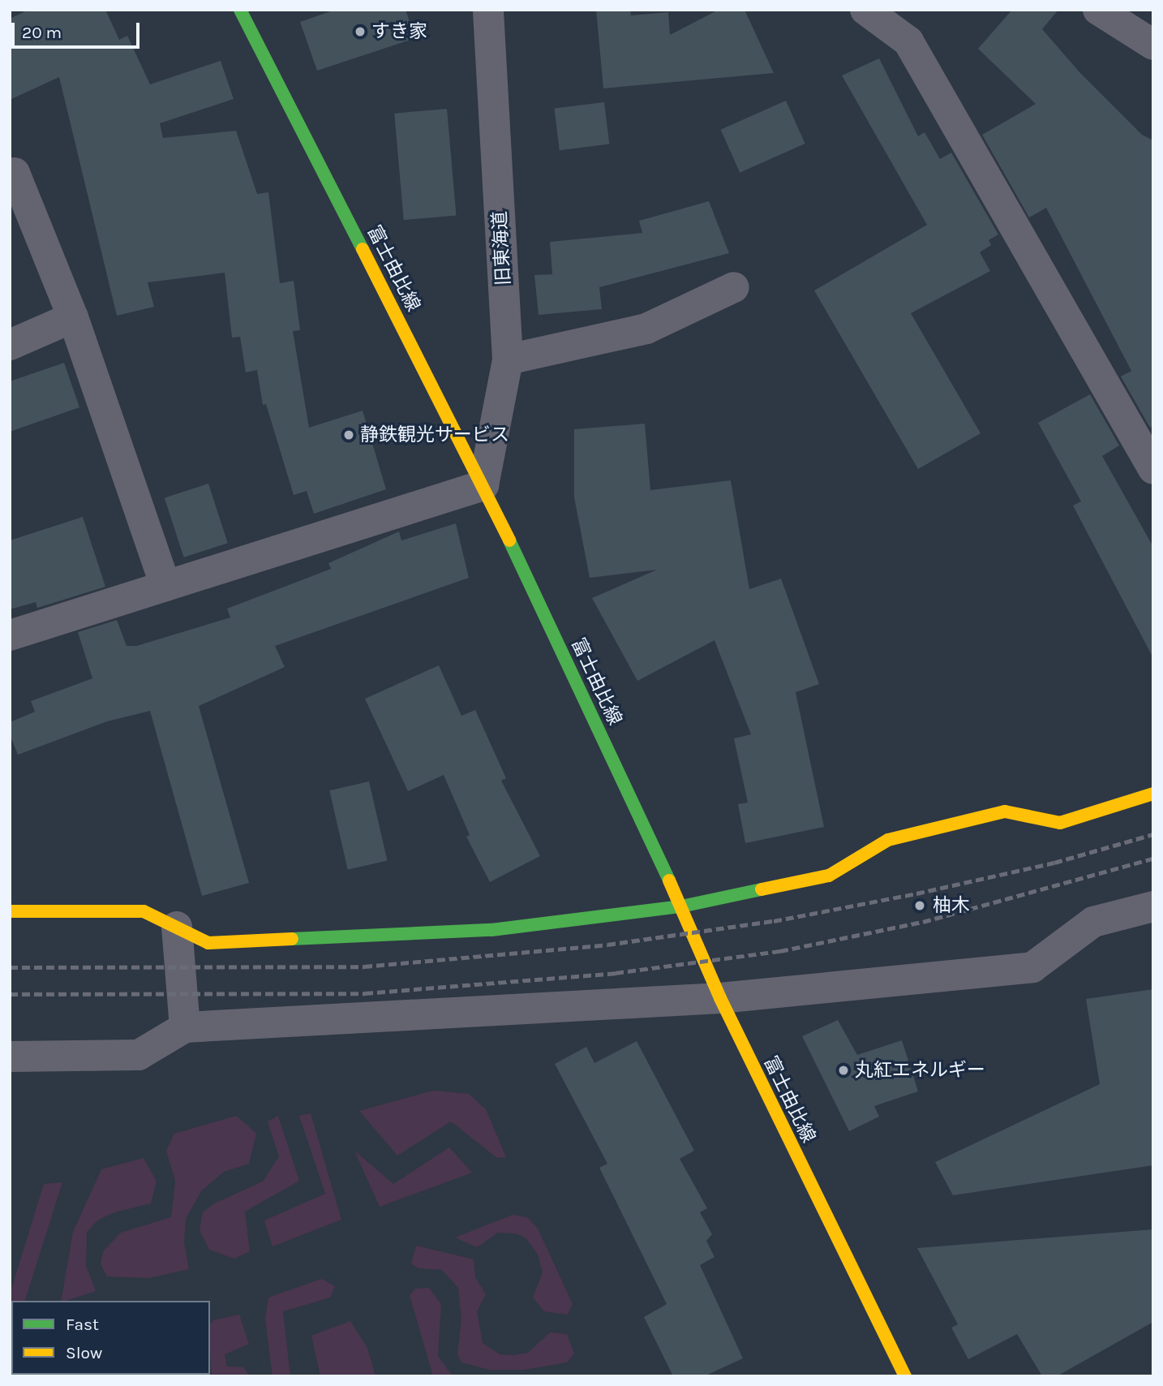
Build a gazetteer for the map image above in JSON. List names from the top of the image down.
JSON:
{
  "streets": {
    "main road": ["富士由比線"],
    "street": ["旧東海道"]
  },
  "crossings": [
    ["旧東海道", "富士由比線"]
  ],
  "places": [
    "すき家",
    "静鉄観光サービス",
    "柚木",
    "丸紅エネルギー"
  ],
  "legend": ["Fast", "Slow"],
  "scale_bar": "20 m"
}
